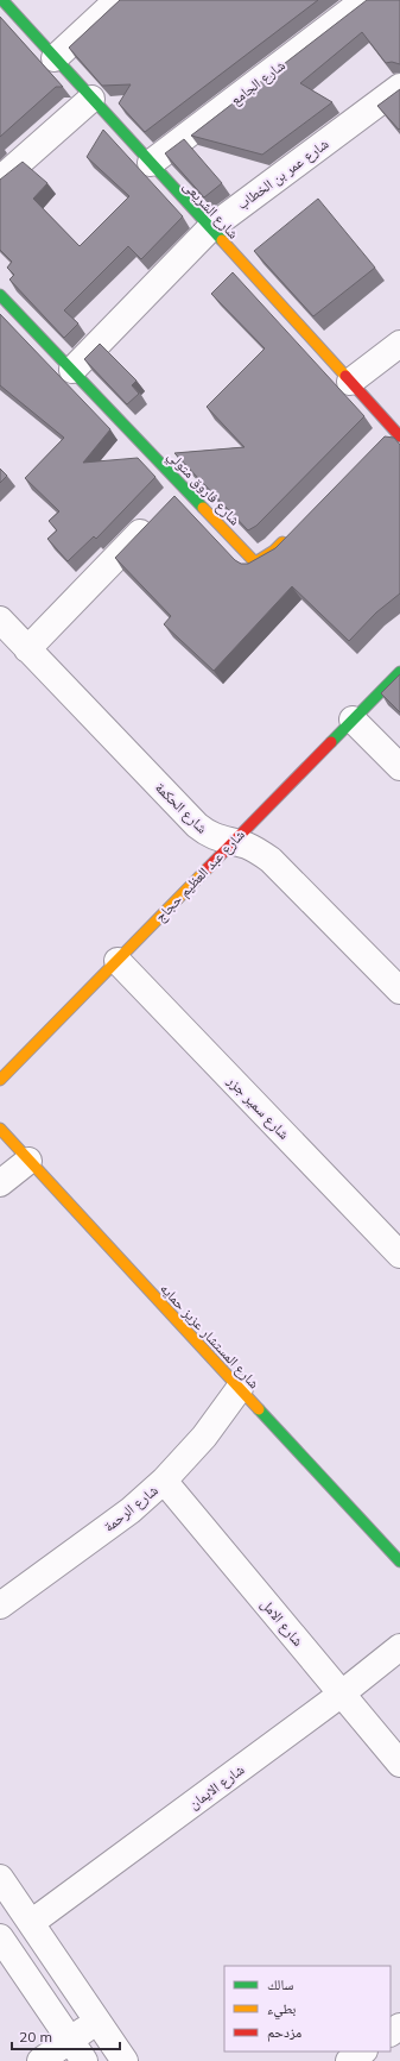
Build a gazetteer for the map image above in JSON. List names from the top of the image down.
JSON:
{
  "streets": {
    "street": [
      "شارع الجامع",
      "شارع عمر بن الخطاب",
      "شارع الشريعى",
      "شارع فاروق متولي",
      "شارع الحكمة",
      "شارع عبد العظيم حجاج",
      "شارع سمير جزر",
      "شارع المستشار عزيز حمايه",
      "شارع الرحمة",
      "شارع الامل",
      "شارع الايمان"
    ]
  },
  "crossings": [
    ["شارع الجامع", "شارع الشريعى"],
    ["شارع عمر بن الخطاب", "شارع الشريعى"],
    ["شارع عمر بن الخطاب", "شارع فاروق متولي"],
    ["شارع الحكمة", "شارع عبد العظيم حجاج"],
    ["شارع عبد العظيم حجاج", "شارع سمير جزر"],
    ["شارع المستشار عزيز حمايه", "شارع الرحمة"],
    ["شارع الرحمة", "شارع الامل"],
    ["شارع الامل", "شارع الايمان"]
  ],
  "legend": ["سالك", "بطيء", "مزدحم"],
  "scale_bar": "20 m"
}
